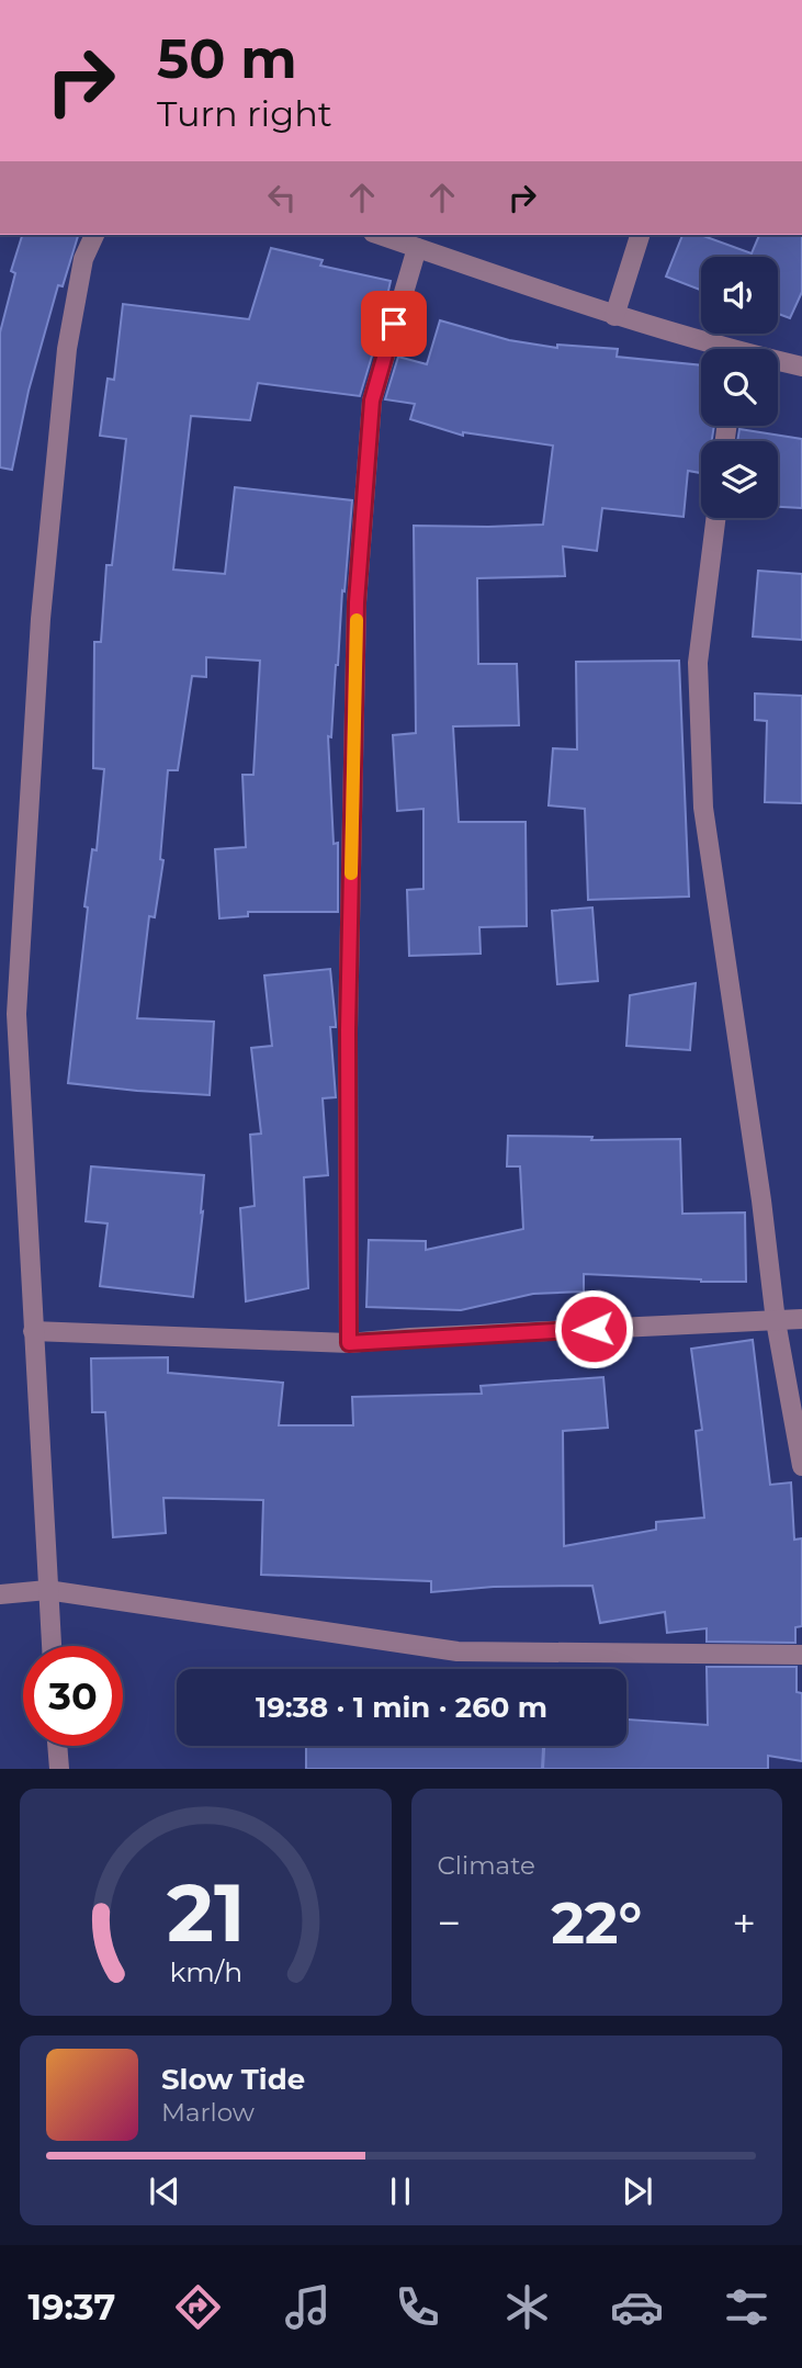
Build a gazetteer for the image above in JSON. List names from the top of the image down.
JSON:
{
  "page": {
    "turn": ["50 m", "Turn right"],
    "limit": "30",
    "trip": "19:38 · 1 min · 260 m",
    "tile": "Climate",
    "heat": ["−", "22°", "+"],
    "song": ["Slow Tide", "Marlow"],
    "tabs": "19:37",
    "gauge": ["21", "km/h"]
  }
}
